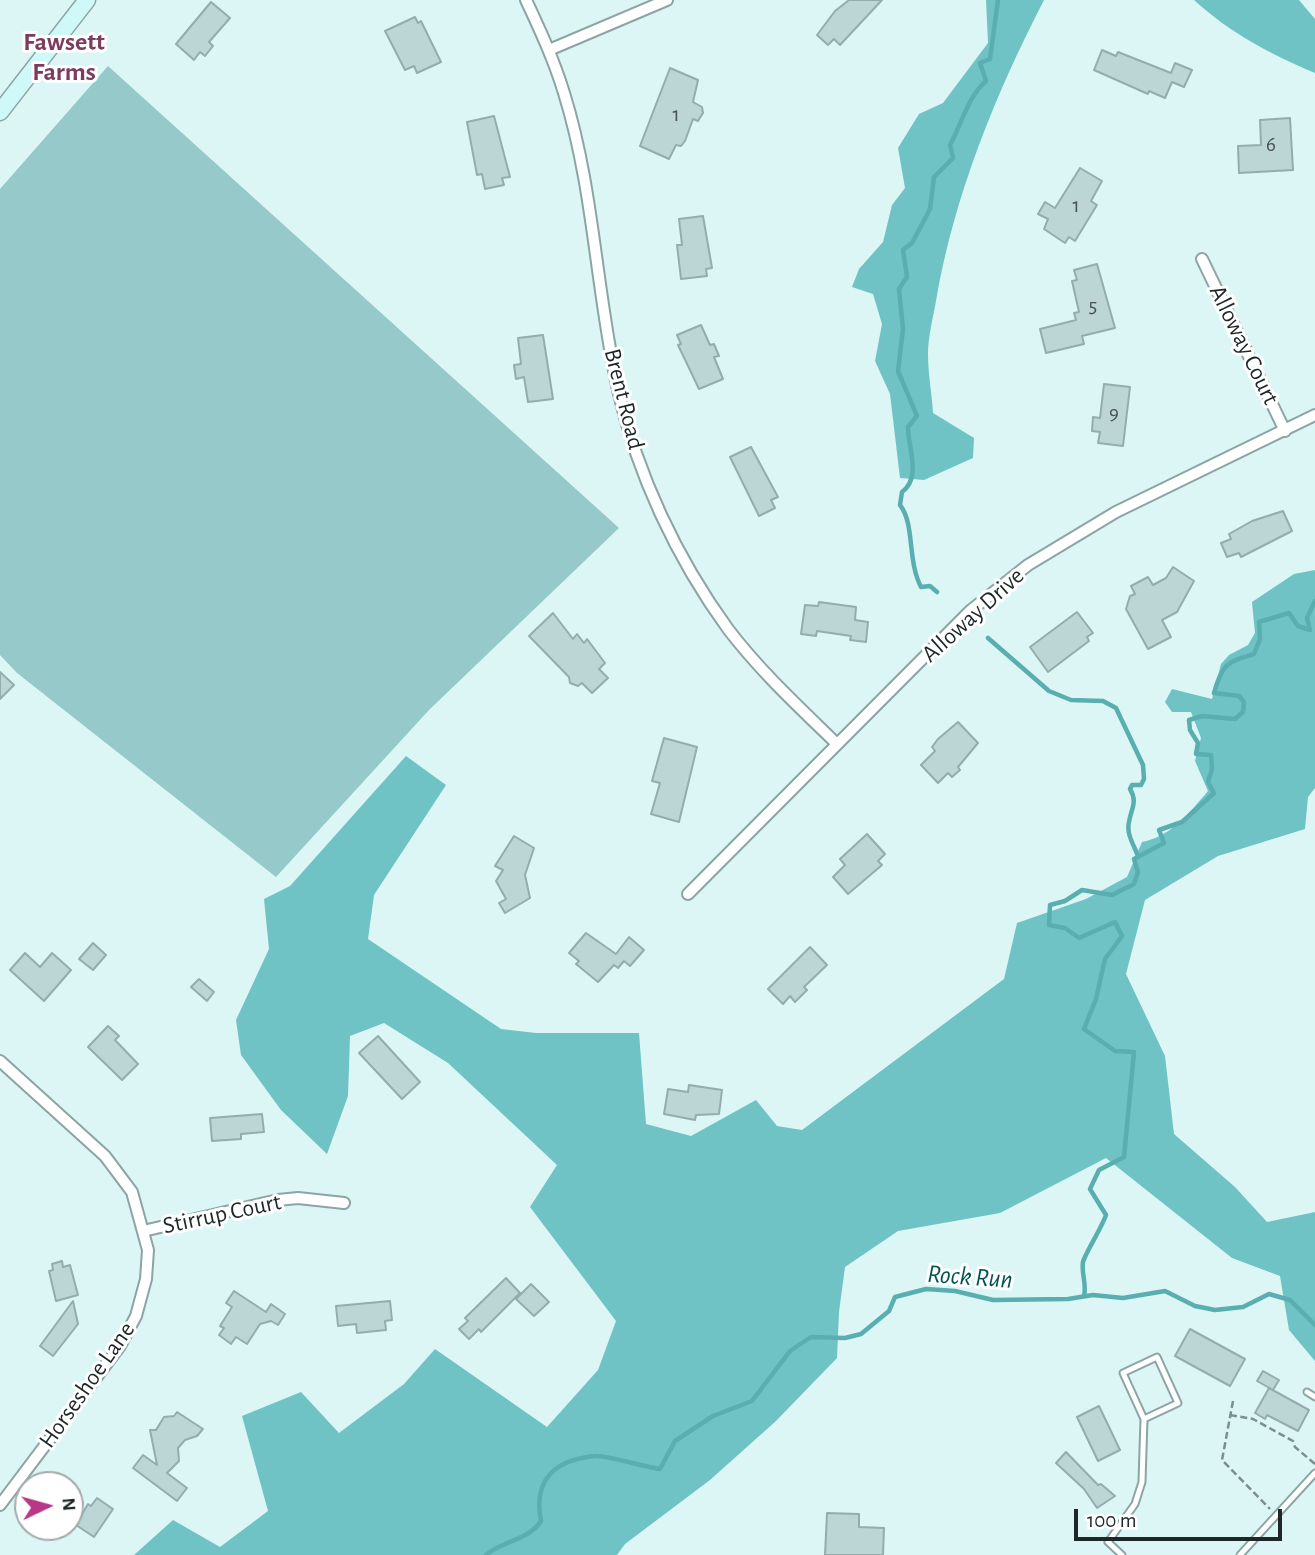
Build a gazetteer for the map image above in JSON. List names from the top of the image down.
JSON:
{
  "streets": {
    "street": [
      "Alloway Court",
      "Brent Road",
      "Alloway Drive",
      "Stirrup Court",
      "Horseshoe Lane"
    ]
  },
  "crossings": [
    ["Alloway Court", "Alloway Drive"],
    ["Brent Road", "Alloway Drive"],
    ["Stirrup Court", "Horseshoe Lane"]
  ],
  "districts": ["Fawsett Farms"],
  "water": ["Rock Run"],
  "house_numbers": [
    "1",
    "6",
    "1",
    "5",
    "9"
  ],
  "scale_bar": "100 m",
  "north": "right"
}
